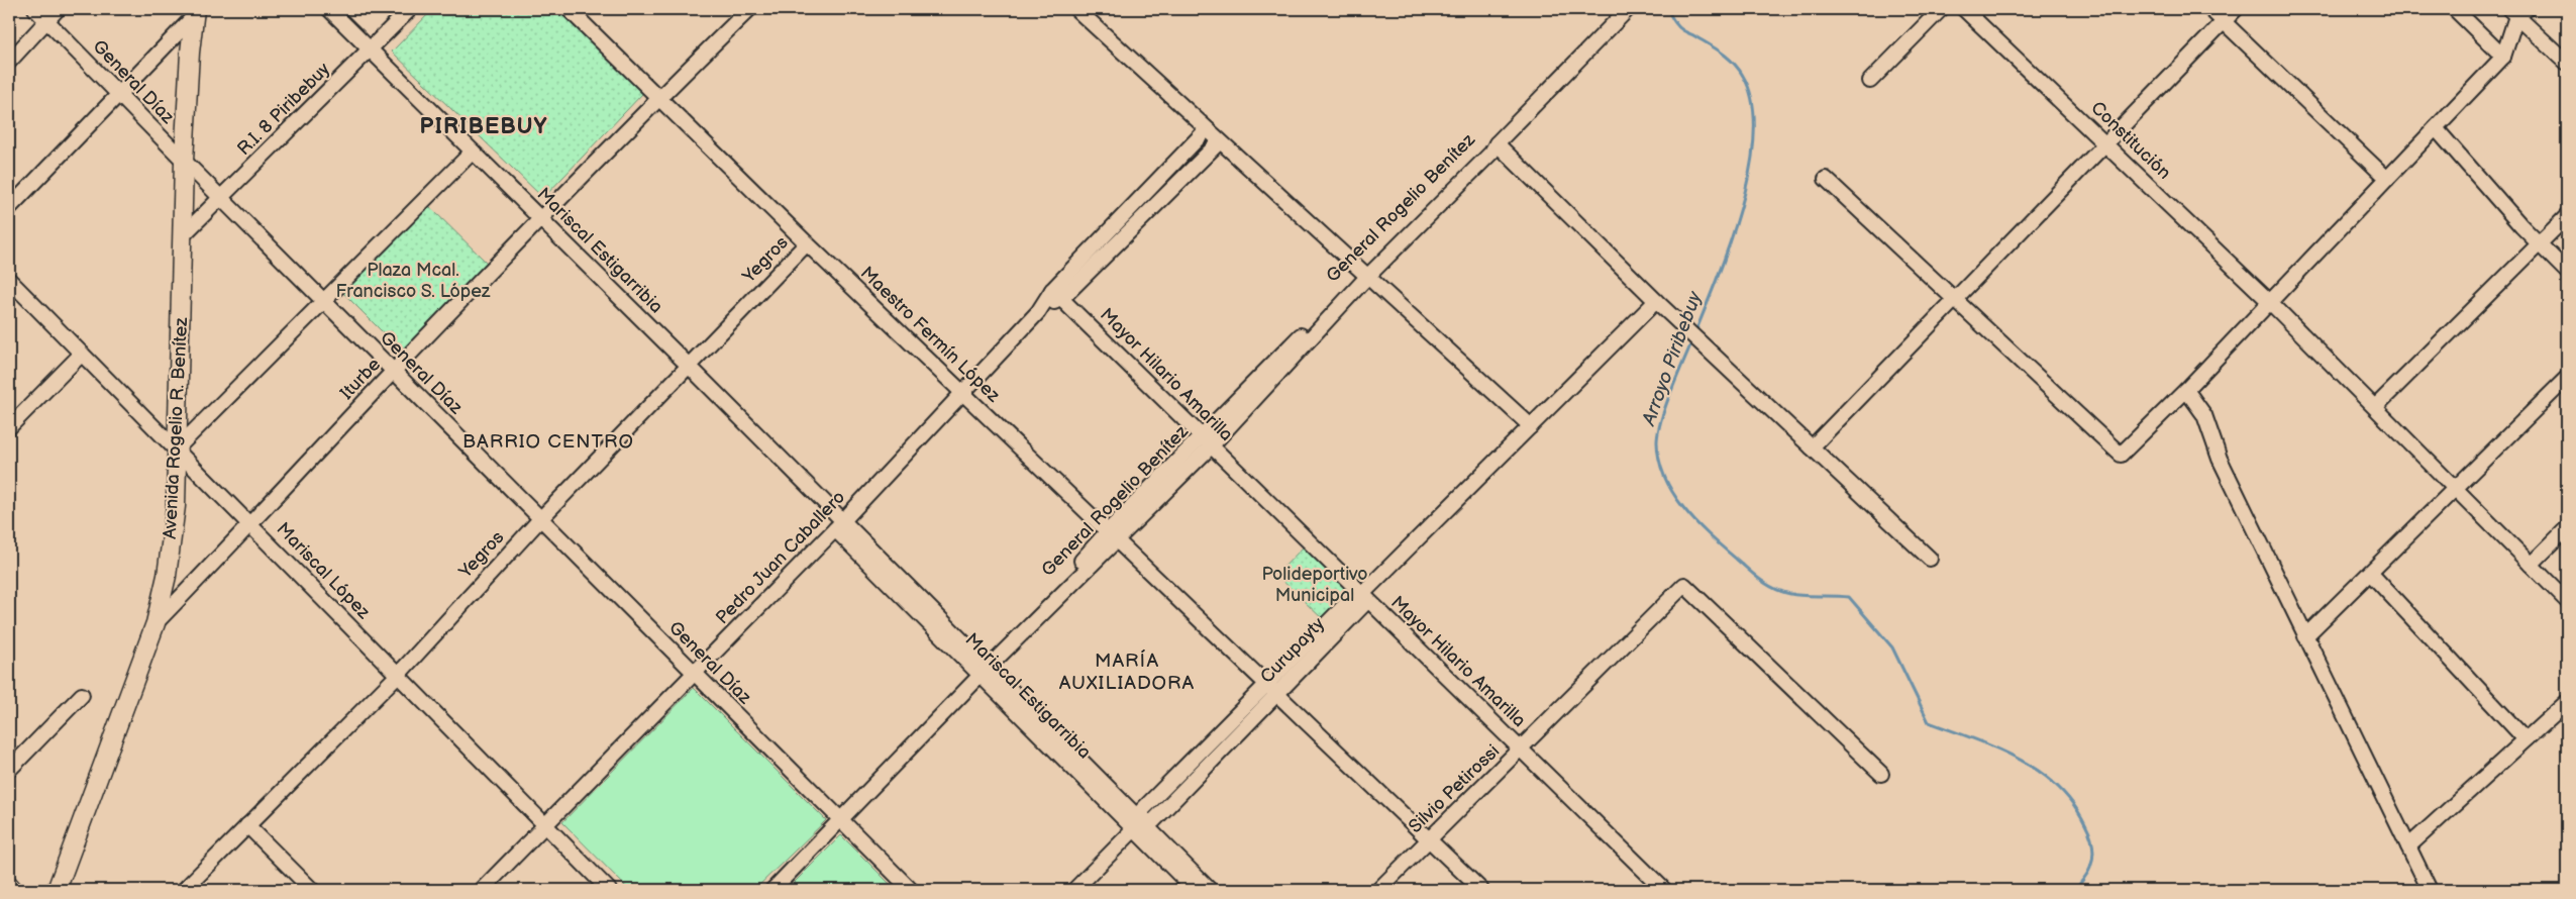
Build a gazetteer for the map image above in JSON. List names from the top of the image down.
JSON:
{
  "streets": {
    "main road": ["Avenida Rogelio R. Benítez"],
    "street": [
      "General Díaz",
      "R.I. 8 Piribebuy",
      "Constitución",
      "General Rogelio Benítez",
      "Mariscal Estigarribia",
      "Yegros",
      "Maestro Fermín López",
      "Mayor Hilario Amarilla",
      "Iturbe",
      "Pedro Juan Caballero",
      "Mariscal López",
      "Curupayty",
      "Silvio Petirossi"
    ]
  },
  "crossings": [
    ["General Díaz", "R.I. 8 Piribebuy"],
    ["General Díaz", "General Rogelio Benítez"],
    ["General Díaz", "Yegros"],
    ["General Díaz", "Iturbe"],
    ["General Díaz", "Avenida Rogelio R. Benítez"],
    ["General Díaz", "Pedro Juan Caballero"],
    ["R.I. 8 Piribebuy", "Mariscal Estigarribia"],
    ["R.I. 8 Piribebuy", "Avenida Rogelio R. Benítez"],
    ["General Rogelio Benítez", "Mariscal Estigarribia"],
    ["General Rogelio Benítez", "Maestro Fermín López"],
    ["General Rogelio Benítez", "Mayor Hilario Amarilla"],
    ["Mariscal Estigarribia", "Yegros"],
    ["Mariscal Estigarribia", "Iturbe"],
    ["Mariscal Estigarribia", "Pedro Juan Caballero"],
    ["Mariscal Estigarribia", "Curupayty"],
    ["Yegros", "Maestro Fermín López"],
    ["Yegros", "Mariscal López"],
    ["Maestro Fermín López", "Iturbe"],
    ["Maestro Fermín López", "Pedro Juan Caballero"],
    ["Maestro Fermín López", "Curupayty"],
    ["Maestro Fermín López", "Silvio Petirossi"],
    ["Mayor Hilario Amarilla", "Pedro Juan Caballero"],
    ["Mayor Hilario Amarilla", "Curupayty"],
    ["Mayor Hilario Amarilla", "Silvio Petirossi"],
    ["Iturbe", "Avenida Rogelio R. Benítez"],
    ["Iturbe", "Mariscal López"],
    ["Avenida Rogelio R. Benítez", "Mariscal López"],
    ["Pedro Juan Caballero", "Mariscal López"]
  ],
  "districts": ["PIRIBEBUY", "BARRIO CENTRO", "MARÍA AUXILIADORA"],
  "water": ["Arroyo Piribebuy"],
  "parks": ["Plaza Mcal. Francisco S. López", "Polideportivo Municipal"]
}
